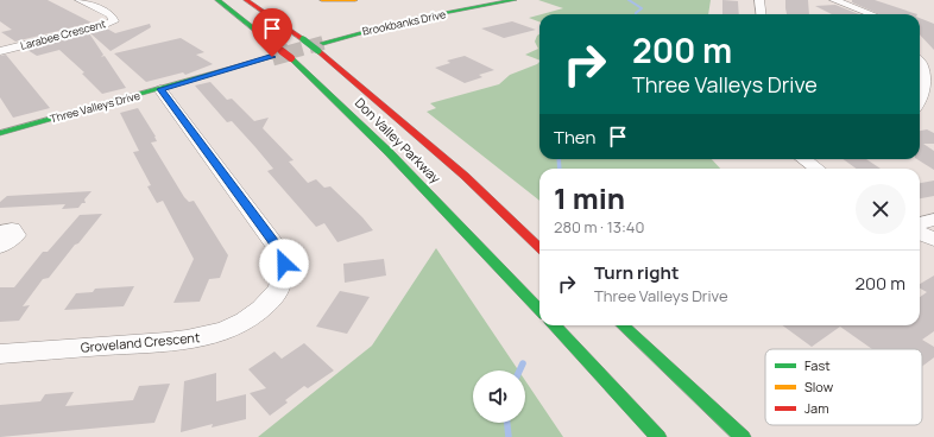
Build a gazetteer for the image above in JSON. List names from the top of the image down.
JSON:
{
  "streets": {
    "main road": ["Brookbanks Drive", "Three Valleys Drive", "Don Valley Parkway"],
    "street": ["Larabee Crescent", "Groveland Crescent"]
  },
  "crossings": [
    ["Brookbanks Drive", "Don Valley Parkway"],
    ["Three Valleys Drive", "Don Valley Parkway"],
    ["Three Valleys Drive", "Groveland Crescent"]
  ],
  "legend": ["Fast", "Slow", "Jam"],
  "page": {
    "turn": ["200 m", "Three Valleys Drive"],
    "then": "Then",
    "heading": ["1 min", "280 m · 13:40"],
    "list": [
      {
        "name": "Turn right",
        "note": "Three Valleys Drive",
        "value": "200 m"
      }
    ]
  }
}
